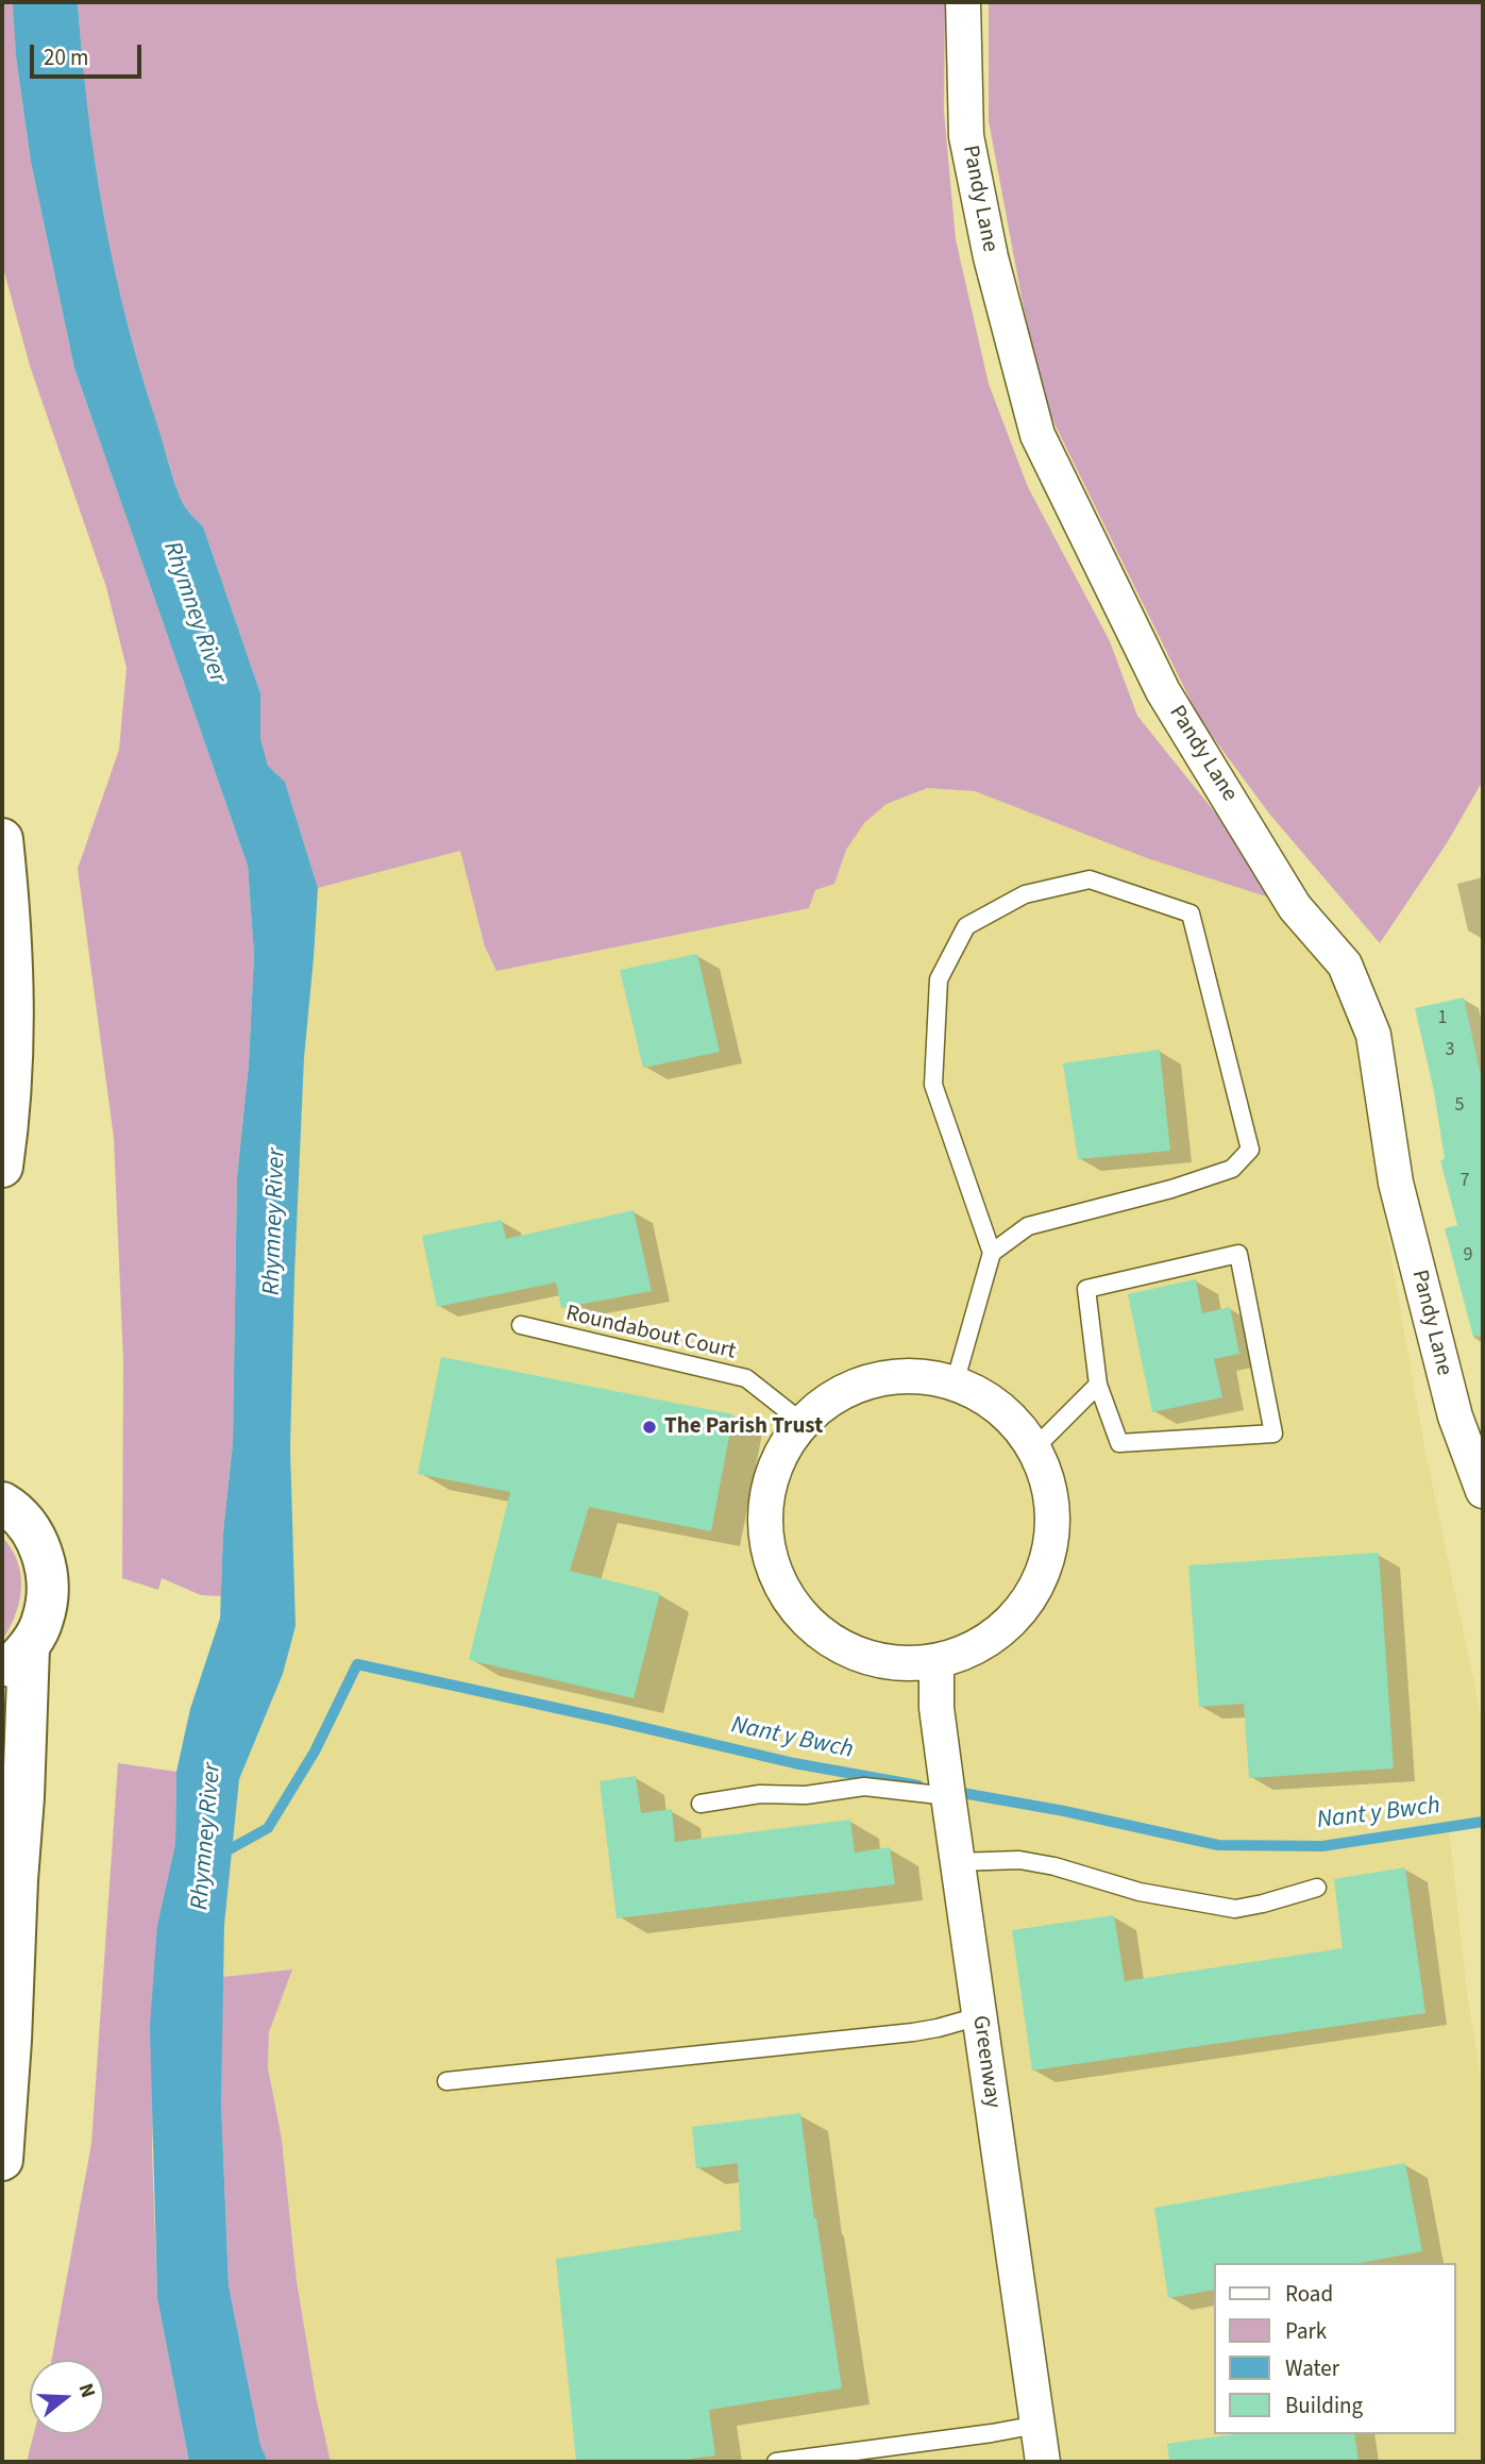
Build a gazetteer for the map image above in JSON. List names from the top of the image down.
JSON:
{
  "streets": {
    "street": ["Pandy Lane", "Greenway"],
    "lane": ["Roundabout Court"]
  },
  "water": ["Rhymney River", "Nant y Bwch"],
  "places": ["The Parish Trust"],
  "house_numbers": [
    "1",
    "3",
    "5",
    "7",
    "9"
  ],
  "legend": [
    "Road",
    "Park",
    "Water",
    "Building"
  ],
  "scale_bar": "20 m",
  "north": "right"
}
